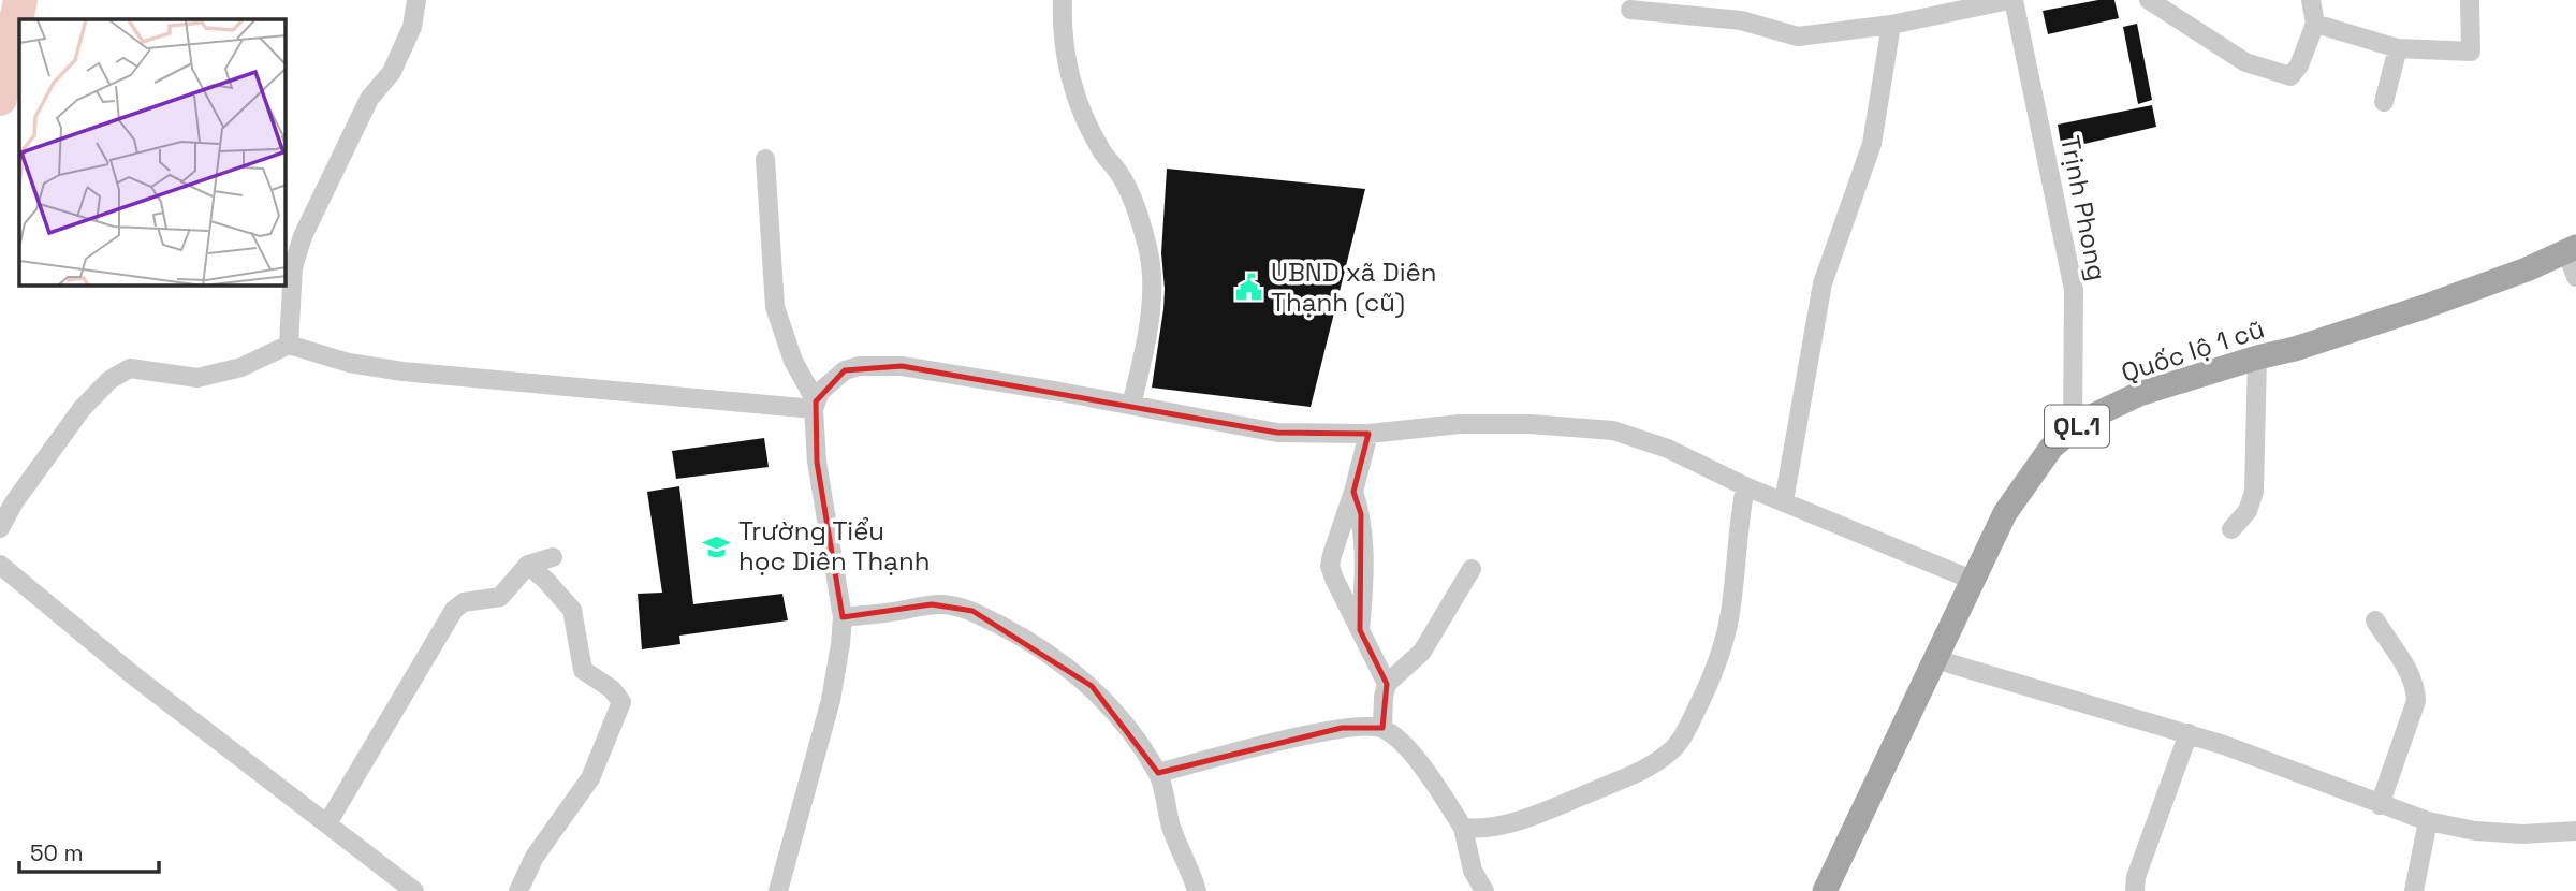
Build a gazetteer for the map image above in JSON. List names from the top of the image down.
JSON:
{
  "streets": {
    "main road": ["Quốc lộ 1 cũ", "QL.1"],
    "street": ["Trịnh Phong"]
  },
  "crossings": [
    ["Trịnh Phong", "Quốc lộ 1 cũ"]
  ],
  "places": {
    "public building": ["UBND xã Diên Thạnh (cũ)"],
    "school or university": ["Trường Tiểu học Diên Thạnh"]
  },
  "scale_bar": "50 m"
}
